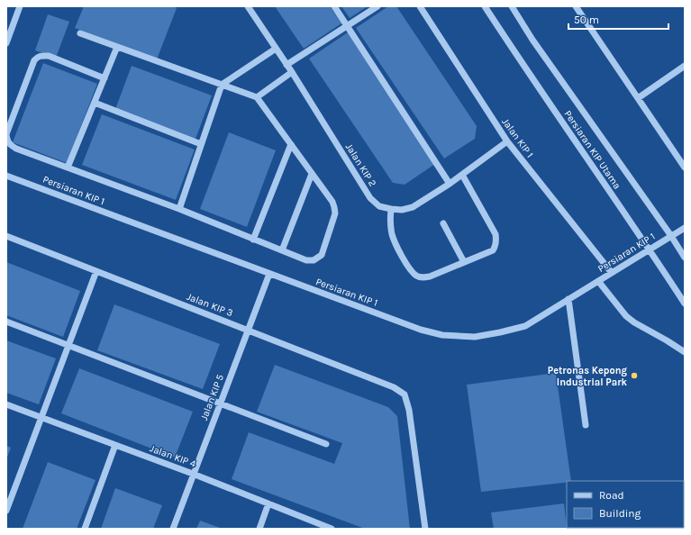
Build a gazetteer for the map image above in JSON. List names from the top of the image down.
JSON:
{
  "streets": {
    "street": [
      "Jalan KIP 1",
      "Persiaran KIP Utama",
      "Jalan KIP 2",
      "Persiaran KIP 1",
      "Jalan KIP 3",
      "Jalan KIP 5",
      "Jalan KIP 4"
    ]
  },
  "crossings": [
    ["Jalan KIP 1", "Jalan KIP 2"],
    ["Jalan KIP 1", "Persiaran KIP 1"],
    ["Persiaran KIP Utama", "Persiaran KIP 1"],
    ["Persiaran KIP 1", "Jalan KIP 5"],
    ["Jalan KIP 3", "Jalan KIP 5"],
    ["Jalan KIP 5", "Jalan KIP 4"]
  ],
  "places": ["Petronas Kepong Industrial Park"],
  "legend": ["Road", "Building"],
  "scale_bar": "50 m"
}
